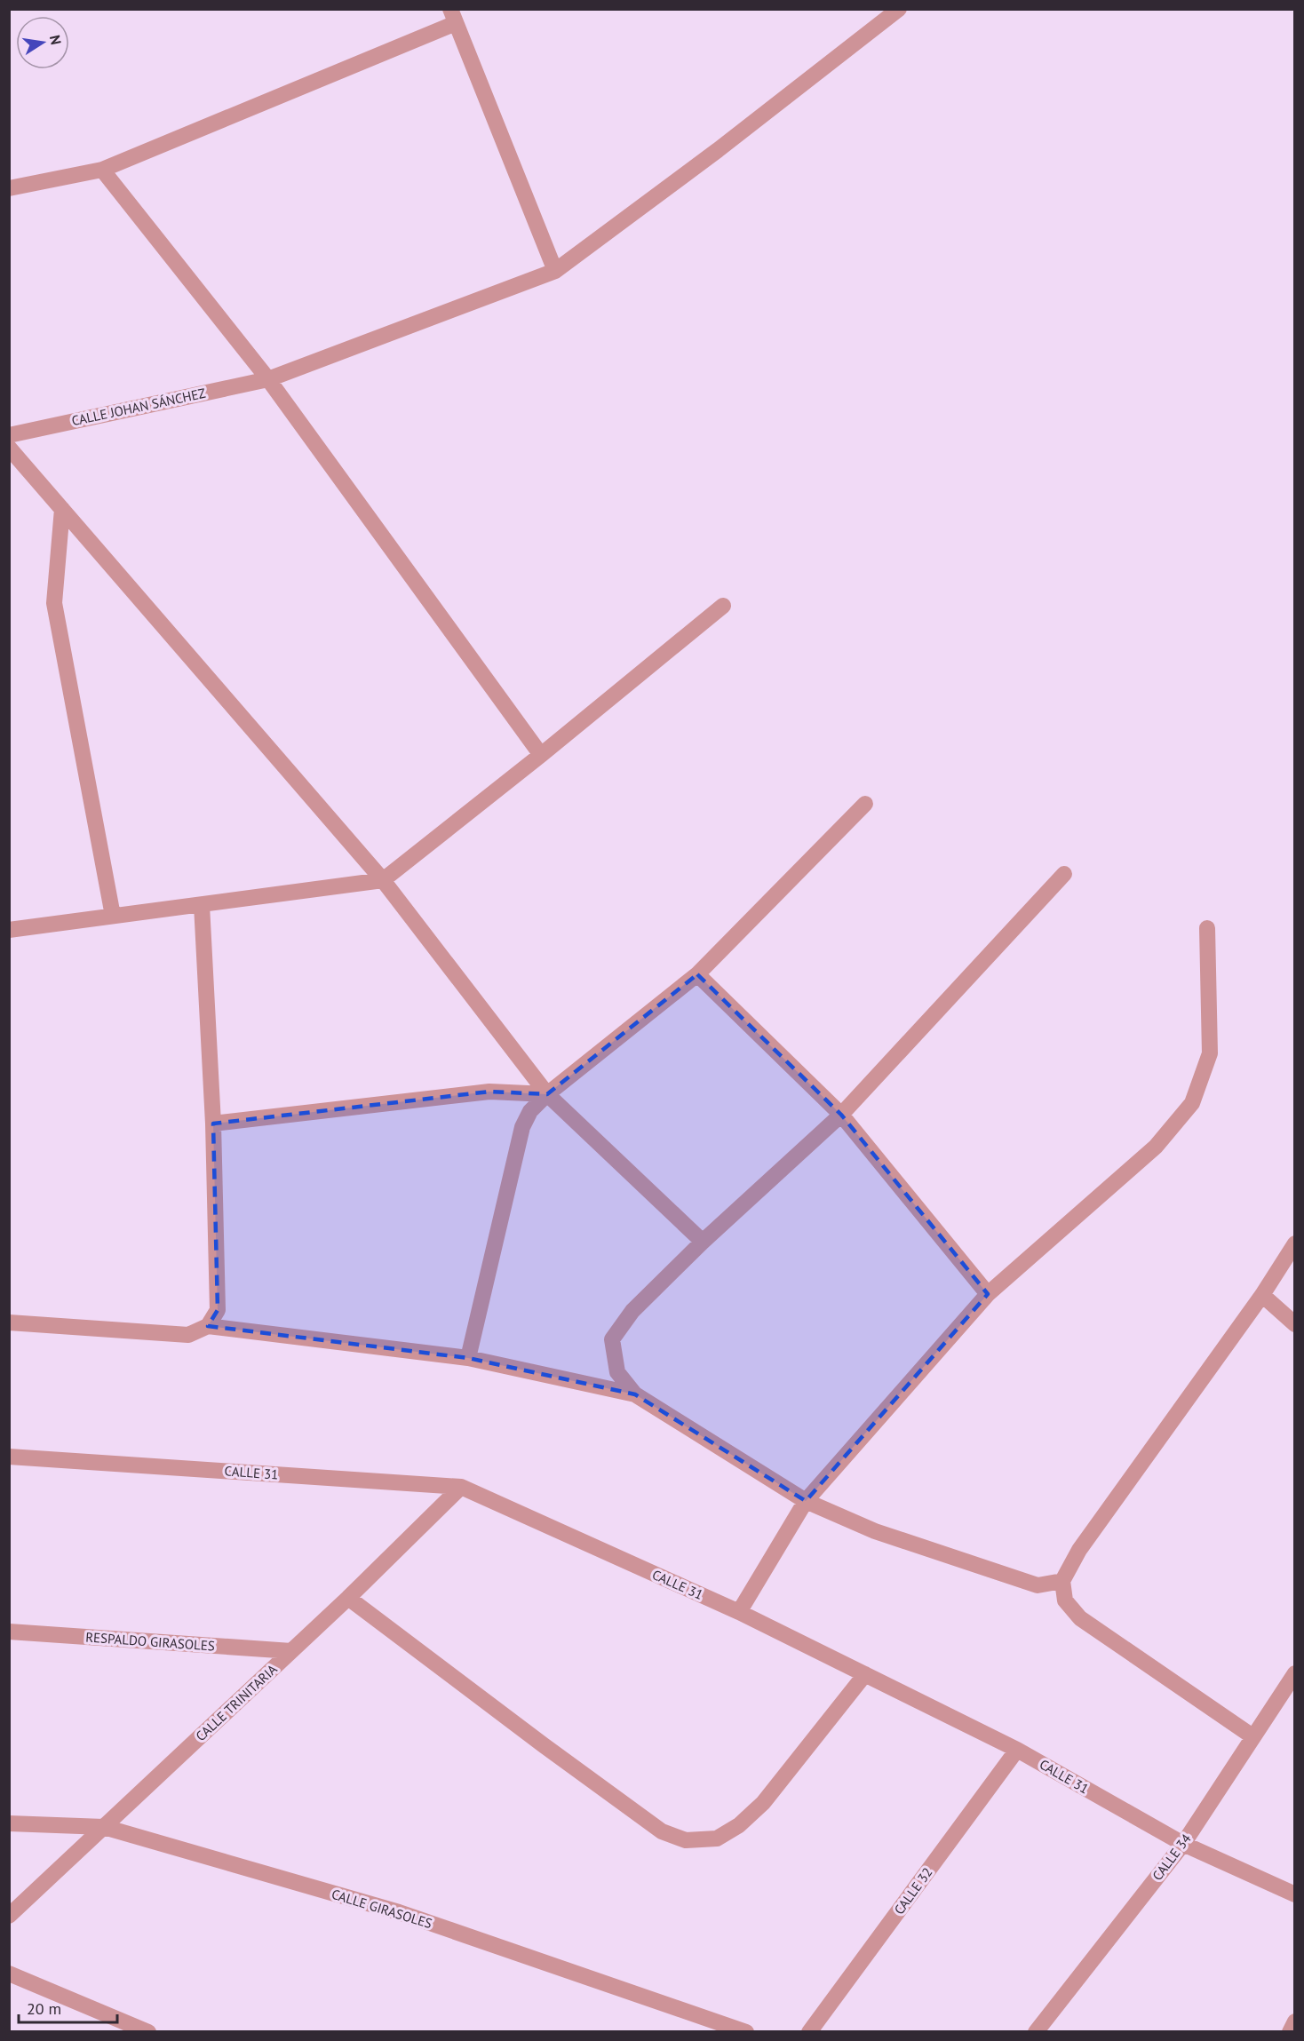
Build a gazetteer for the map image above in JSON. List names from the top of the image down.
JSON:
{
  "streets": {
    "street": [
      "CALLE JOHAN SÁNCHEZ",
      "CALLE 31",
      "RESPALDO GIRASOLES",
      "CALLE TRINITARIA",
      "CALLE 34",
      "CALLE 32",
      "CALLE GIRASOLES"
    ]
  },
  "crossings": [
    ["CALLE 31", "CALLE TRINITARIA"],
    ["CALLE 31", "CALLE 34"],
    ["CALLE 31", "CALLE 32"],
    ["RESPALDO GIRASOLES", "CALLE TRINITARIA"],
    ["CALLE TRINITARIA", "CALLE GIRASOLES"]
  ],
  "scale_bar": "20 m",
  "north": "right"
}
